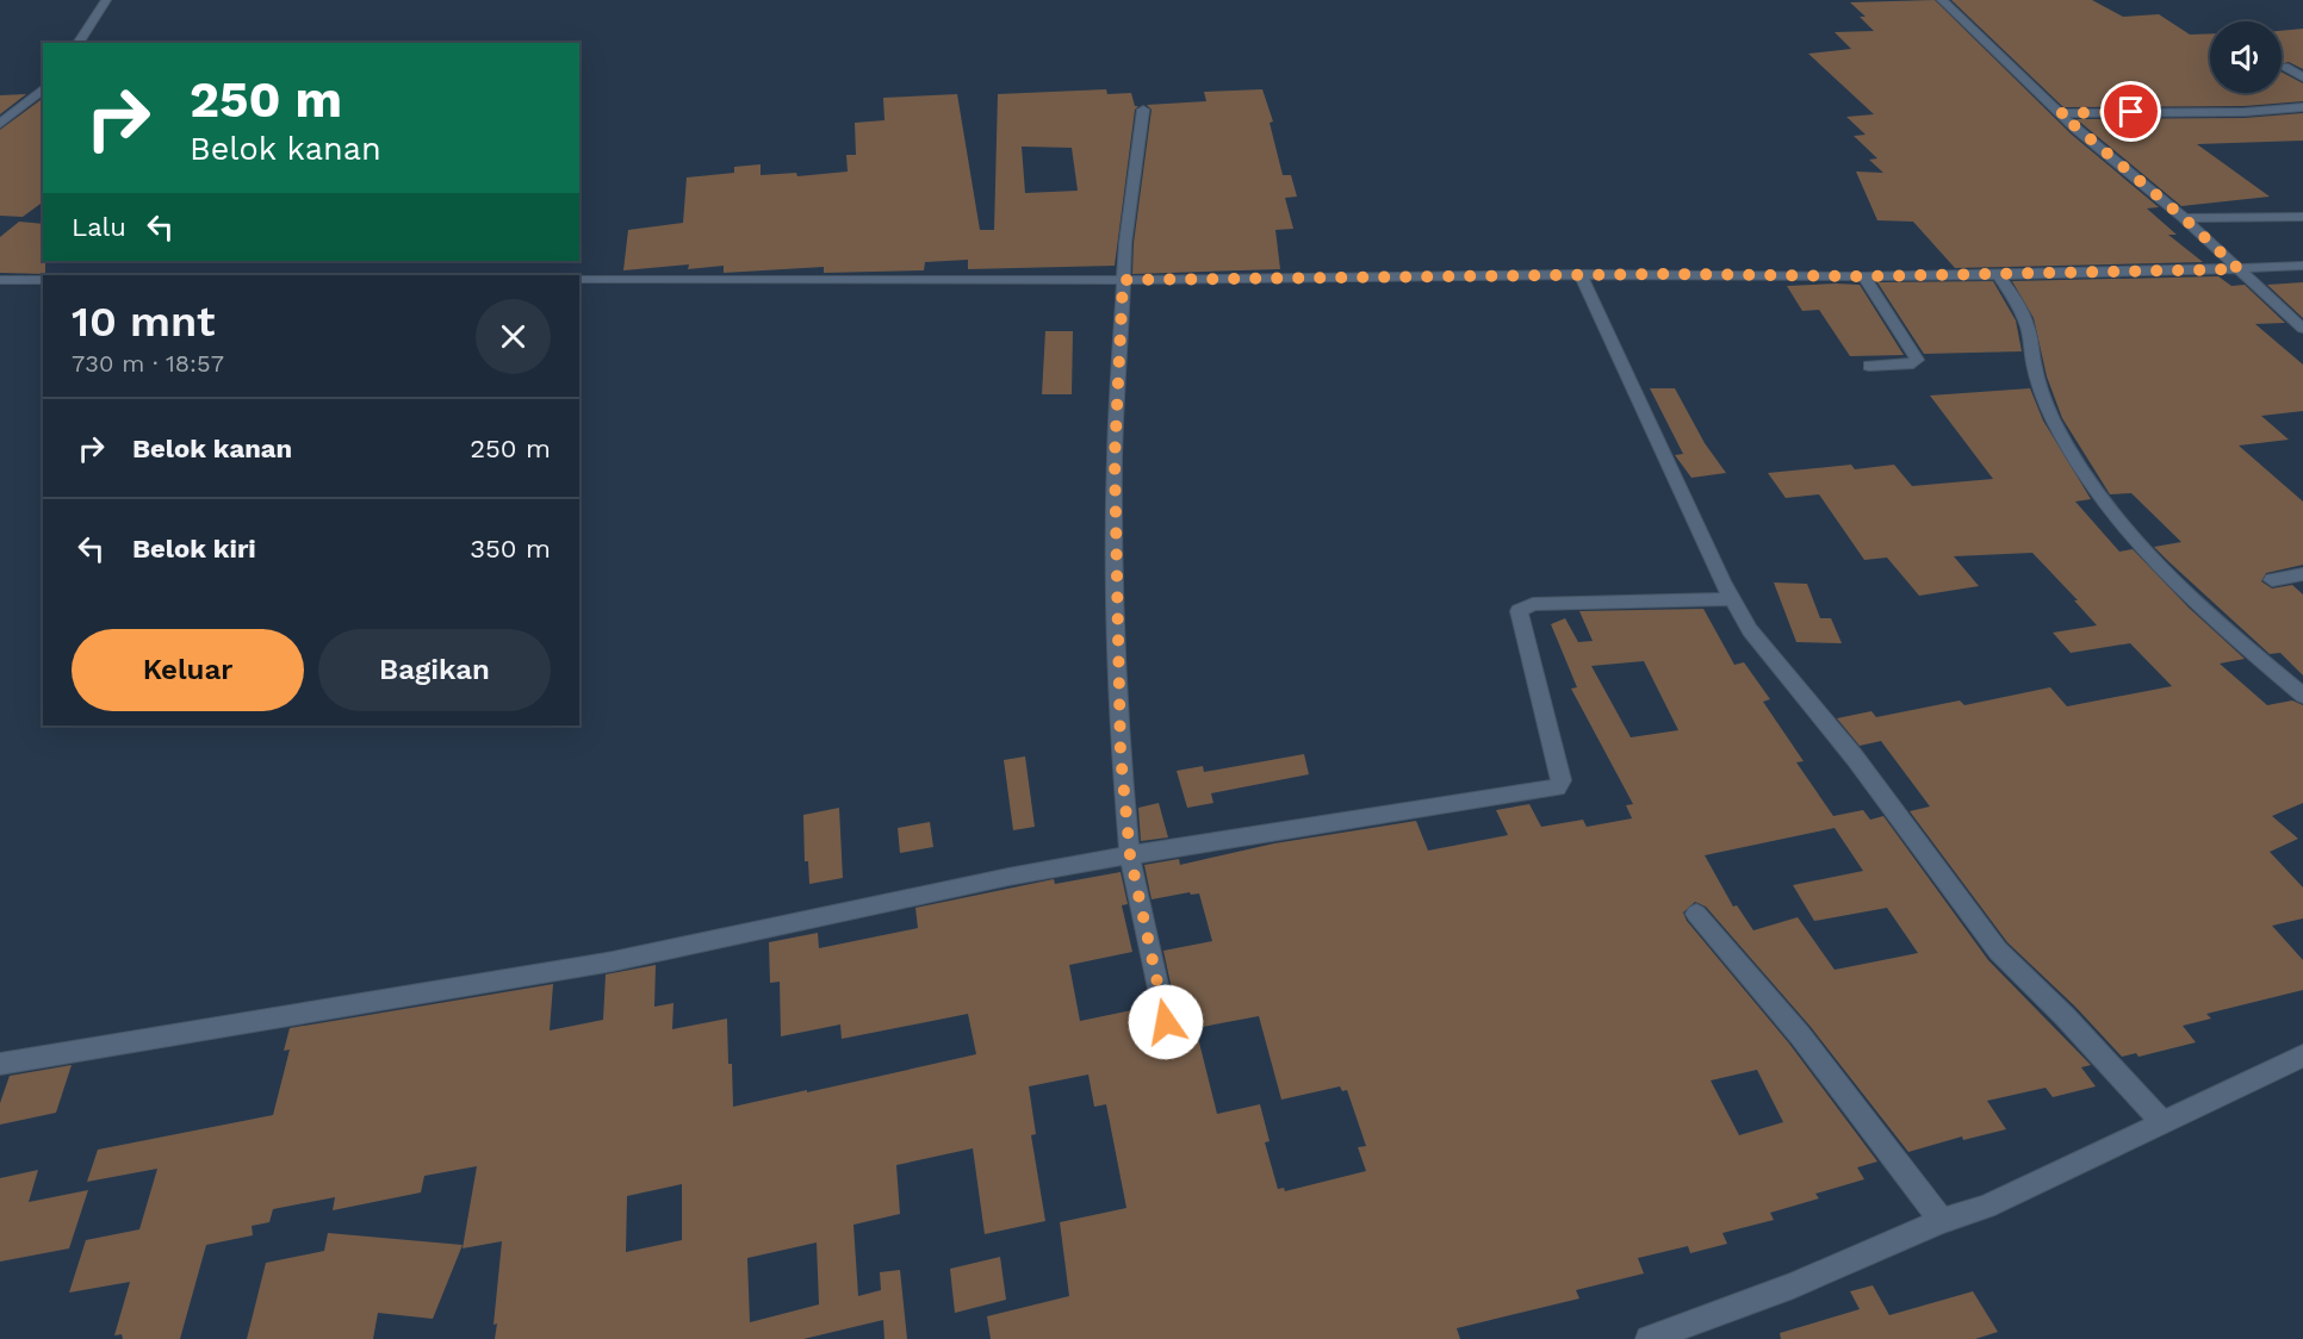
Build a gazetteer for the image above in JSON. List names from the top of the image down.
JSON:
{
  "page": {
    "turn": ["250 m", "Belok kanan"],
    "then": "Lalu",
    "heading": ["10 mnt", "730 m · 18:57"],
    "list": [
      {
        "name": "Belok kanan",
        "value": "250 m"
      },
      {
        "name": "Belok kiri",
        "value": "350 m"
      }
    ],
    "buttons": ["Keluar", "Bagikan"]
  }
}
